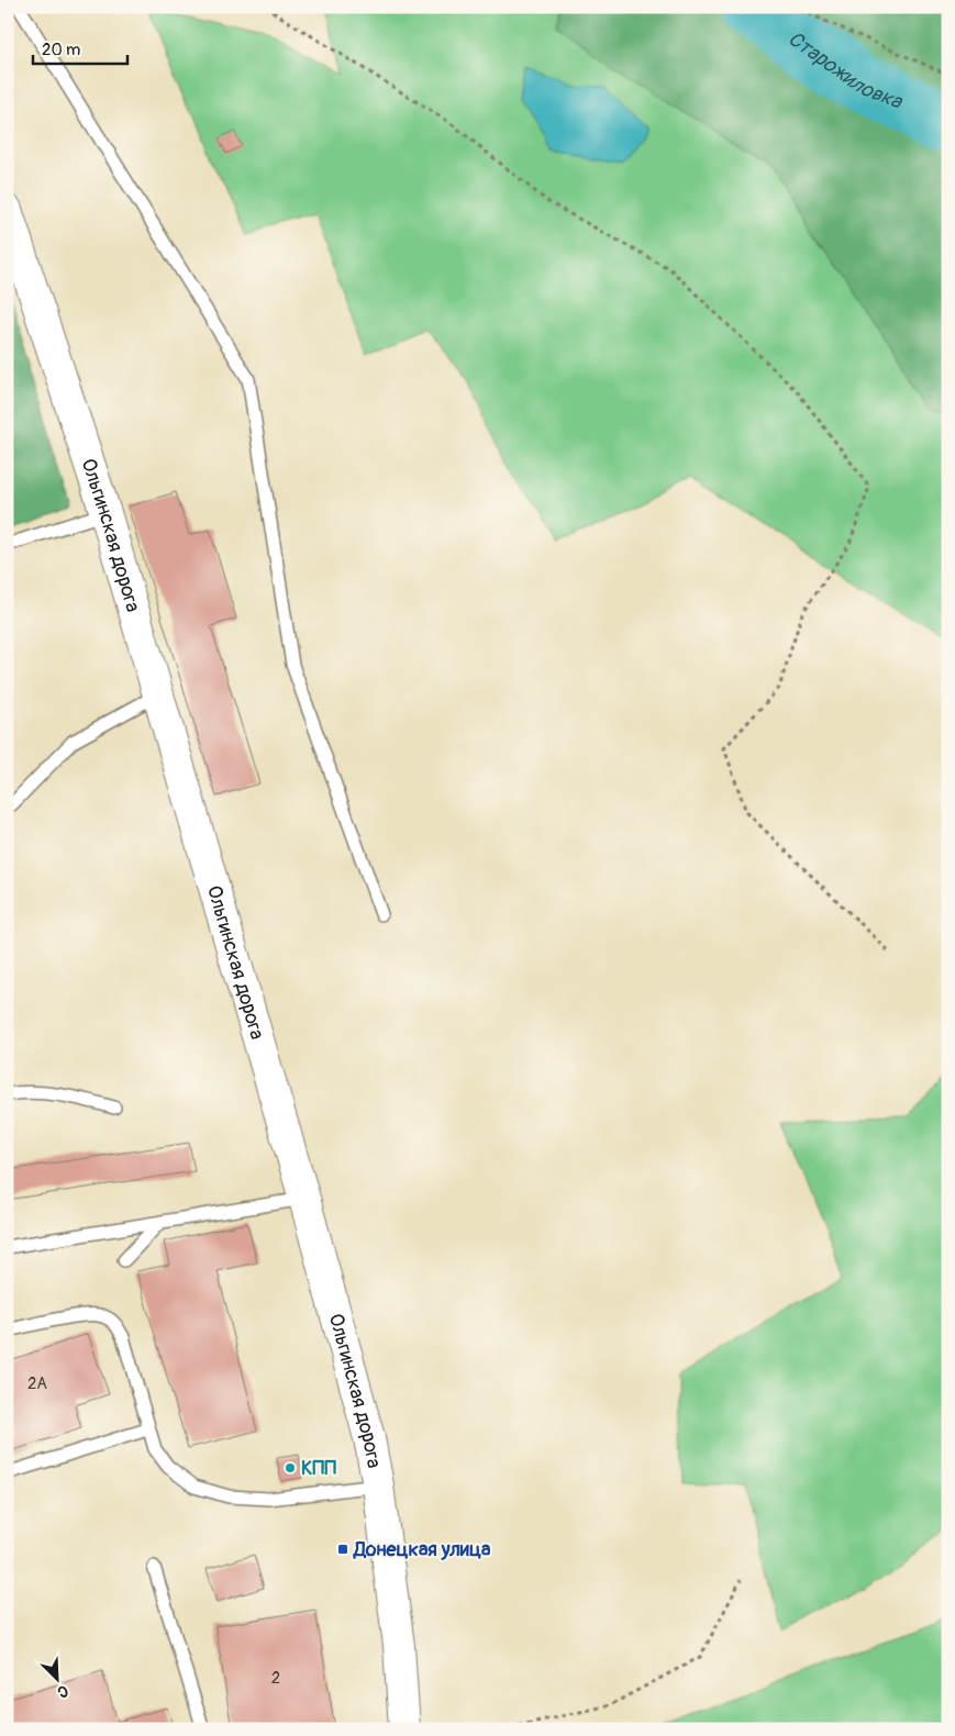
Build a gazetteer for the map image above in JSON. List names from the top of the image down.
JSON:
{
  "streets": {
    "street": ["Ольгинская дорога"]
  },
  "water": ["Старожиловка"],
  "places": {
    "other": ["КПП"],
    "transit": ["Донецкая улица"]
  },
  "house_numbers": ["2А", "2"],
  "scale_bar": "20 m",
  "north": "bottom right"
}
